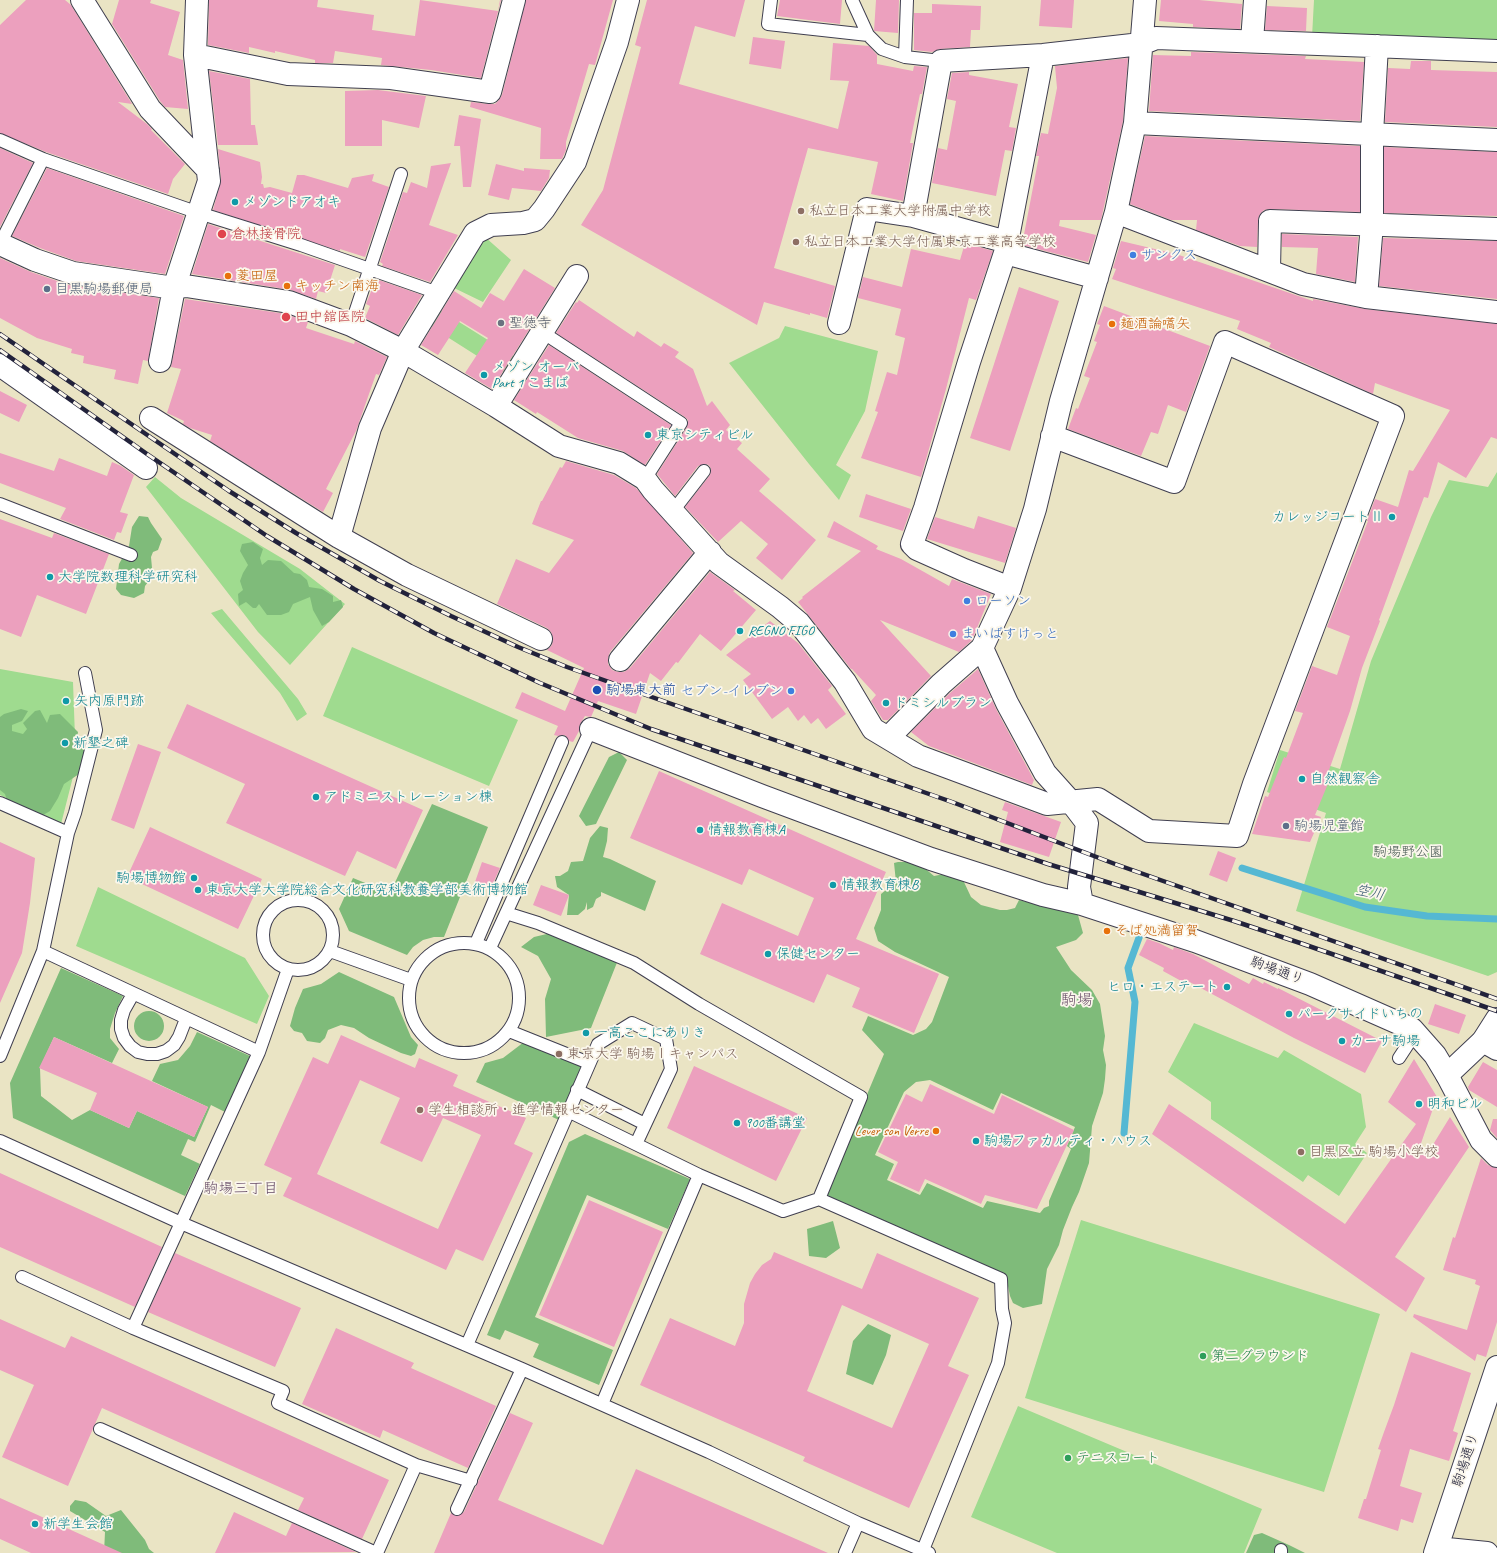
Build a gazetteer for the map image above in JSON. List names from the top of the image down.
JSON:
{
  "streets": {
    "street": ["駒場通り"]
  },
  "districts": ["駒場", "駒場三丁目"],
  "water": ["空川"],
  "parks": ["駒場野公園"],
  "places": [
    "メゾンドアオキ",
    "私立日本工業大学附属中学校",
    "倉林接骨院",
    "私立日本工業大学付属東京工業高等学校",
    "サンクス",
    "菱田屋",
    "キッチン南海",
    "目黒駒場郵便局",
    "田中舘医院",
    "聖徳寺",
    "麺酒論嚆矢",
    "メゾン オーバ Part 1 こまば",
    "東京シティビル",
    "カレッジコートⅡ",
    "大学院数理科学研究科",
    "ローソン",
    "REGNO FIGO",
    "まいばすけっと",
    "駒場東大前",
    "セブン-イレブン",
    "矢内原門跡",
    "ドミシルブラン",
    "新墾之碑",
    "自然観察舎",
    "アドミニストレーション棟",
    "駒場児童館",
    "情報教育棟A",
    "駒場博物館",
    "情報教育棟B",
    "東京大学大学院総合文化研究科教養学部美術博物館",
    "そば処満留賀",
    "保健センター",
    "ヒロ・エステート",
    "パークサイドいちの",
    "一高ここにありき",
    "カーサ駒場",
    "東京大学 駒場Ⅰキャンパス",
    "明和ビル",
    "学生相談所・進学情報センター",
    "900番講堂",
    "Lever son Verre",
    "駒場ファカルティ・ハウス",
    "目黒区立 駒場小学校",
    "第二グラウンド",
    "テニスコート",
    "新学生会館"
  ]
}
